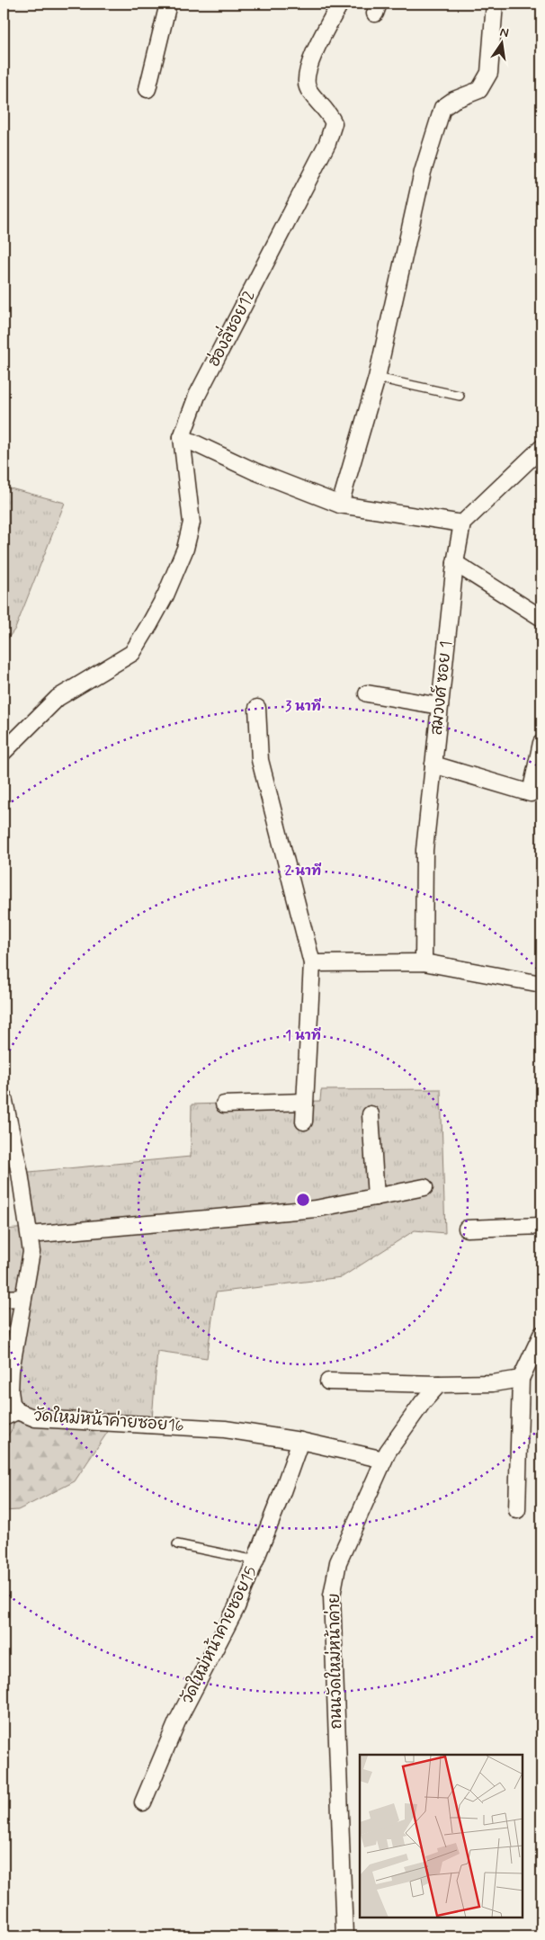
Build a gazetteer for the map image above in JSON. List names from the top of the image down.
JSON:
{
  "streets": {
    "street": [
      "ฮ่องลี่ซอย12",
      "สมวงศ์ ซอย 1",
      "วัดใหม่หน้าค่ายซอย16",
      "วัดใหม่หน้าค่ายซอย15",
      "ถนนวัดใหม่หน้าค่าย"
    ]
  },
  "crossings": [
    ["วัดใหม่หน้าค่ายซอย16", "วัดใหม่หน้าค่ายซอย15"],
    ["วัดใหม่หน้าค่ายซอย16", "ถนนวัดใหม่หน้าค่าย"]
  ],
  "north": "top",
  "rings": ["3 นาที", "2 นาที", "1 นาที"]
}
